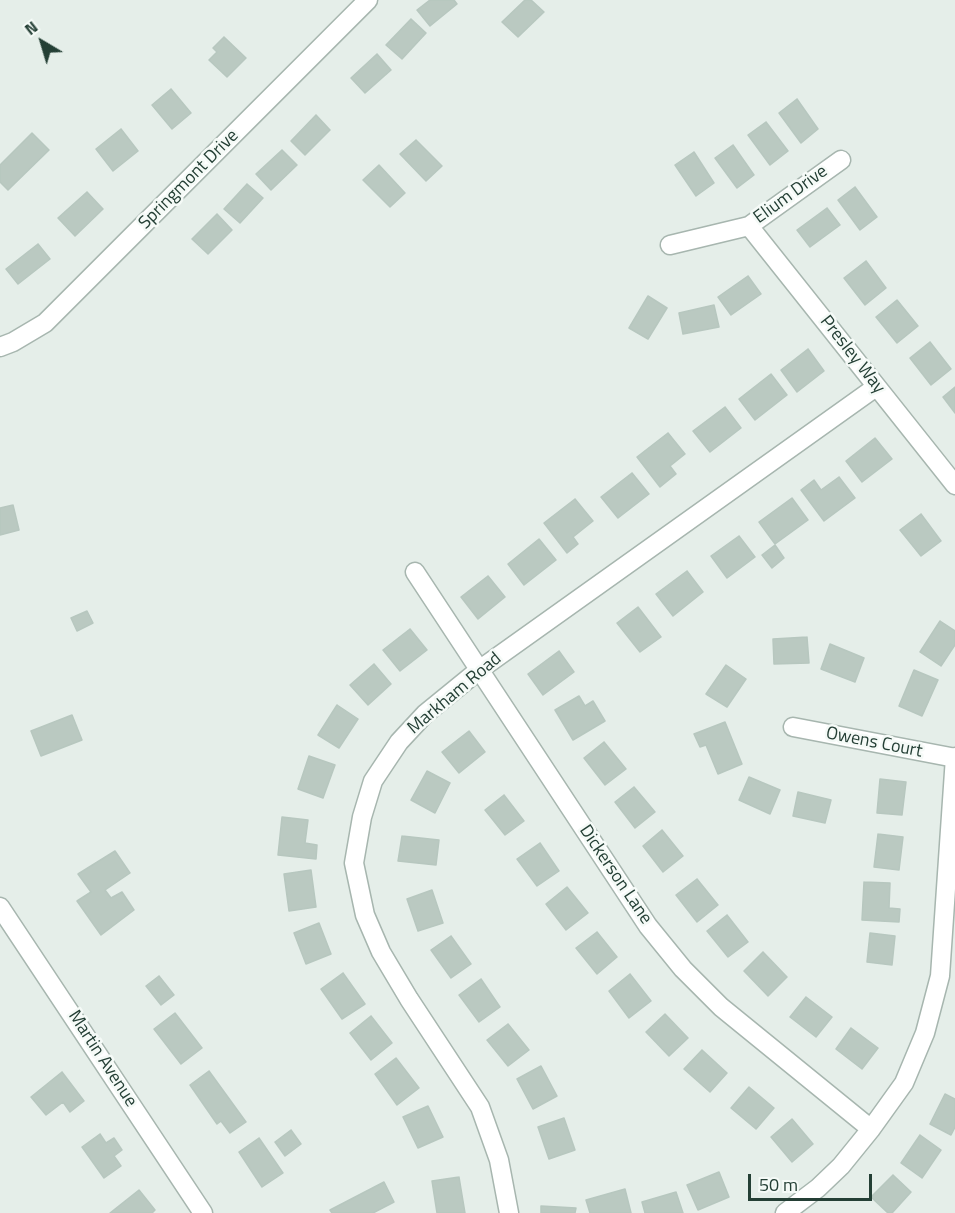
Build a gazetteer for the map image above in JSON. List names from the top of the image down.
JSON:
{
  "streets": {
    "street": [
      "Springmont Drive",
      "Elium Drive",
      "Presley Way",
      "Markham Road",
      "Owens Court",
      "Dickerson Lane",
      "Martin Avenue"
    ]
  },
  "crossings": [
    ["Elium Drive", "Presley Way"],
    ["Presley Way", "Markham Road"],
    ["Markham Road", "Dickerson Lane"]
  ],
  "scale_bar": "50 m",
  "north": "top left"
}
